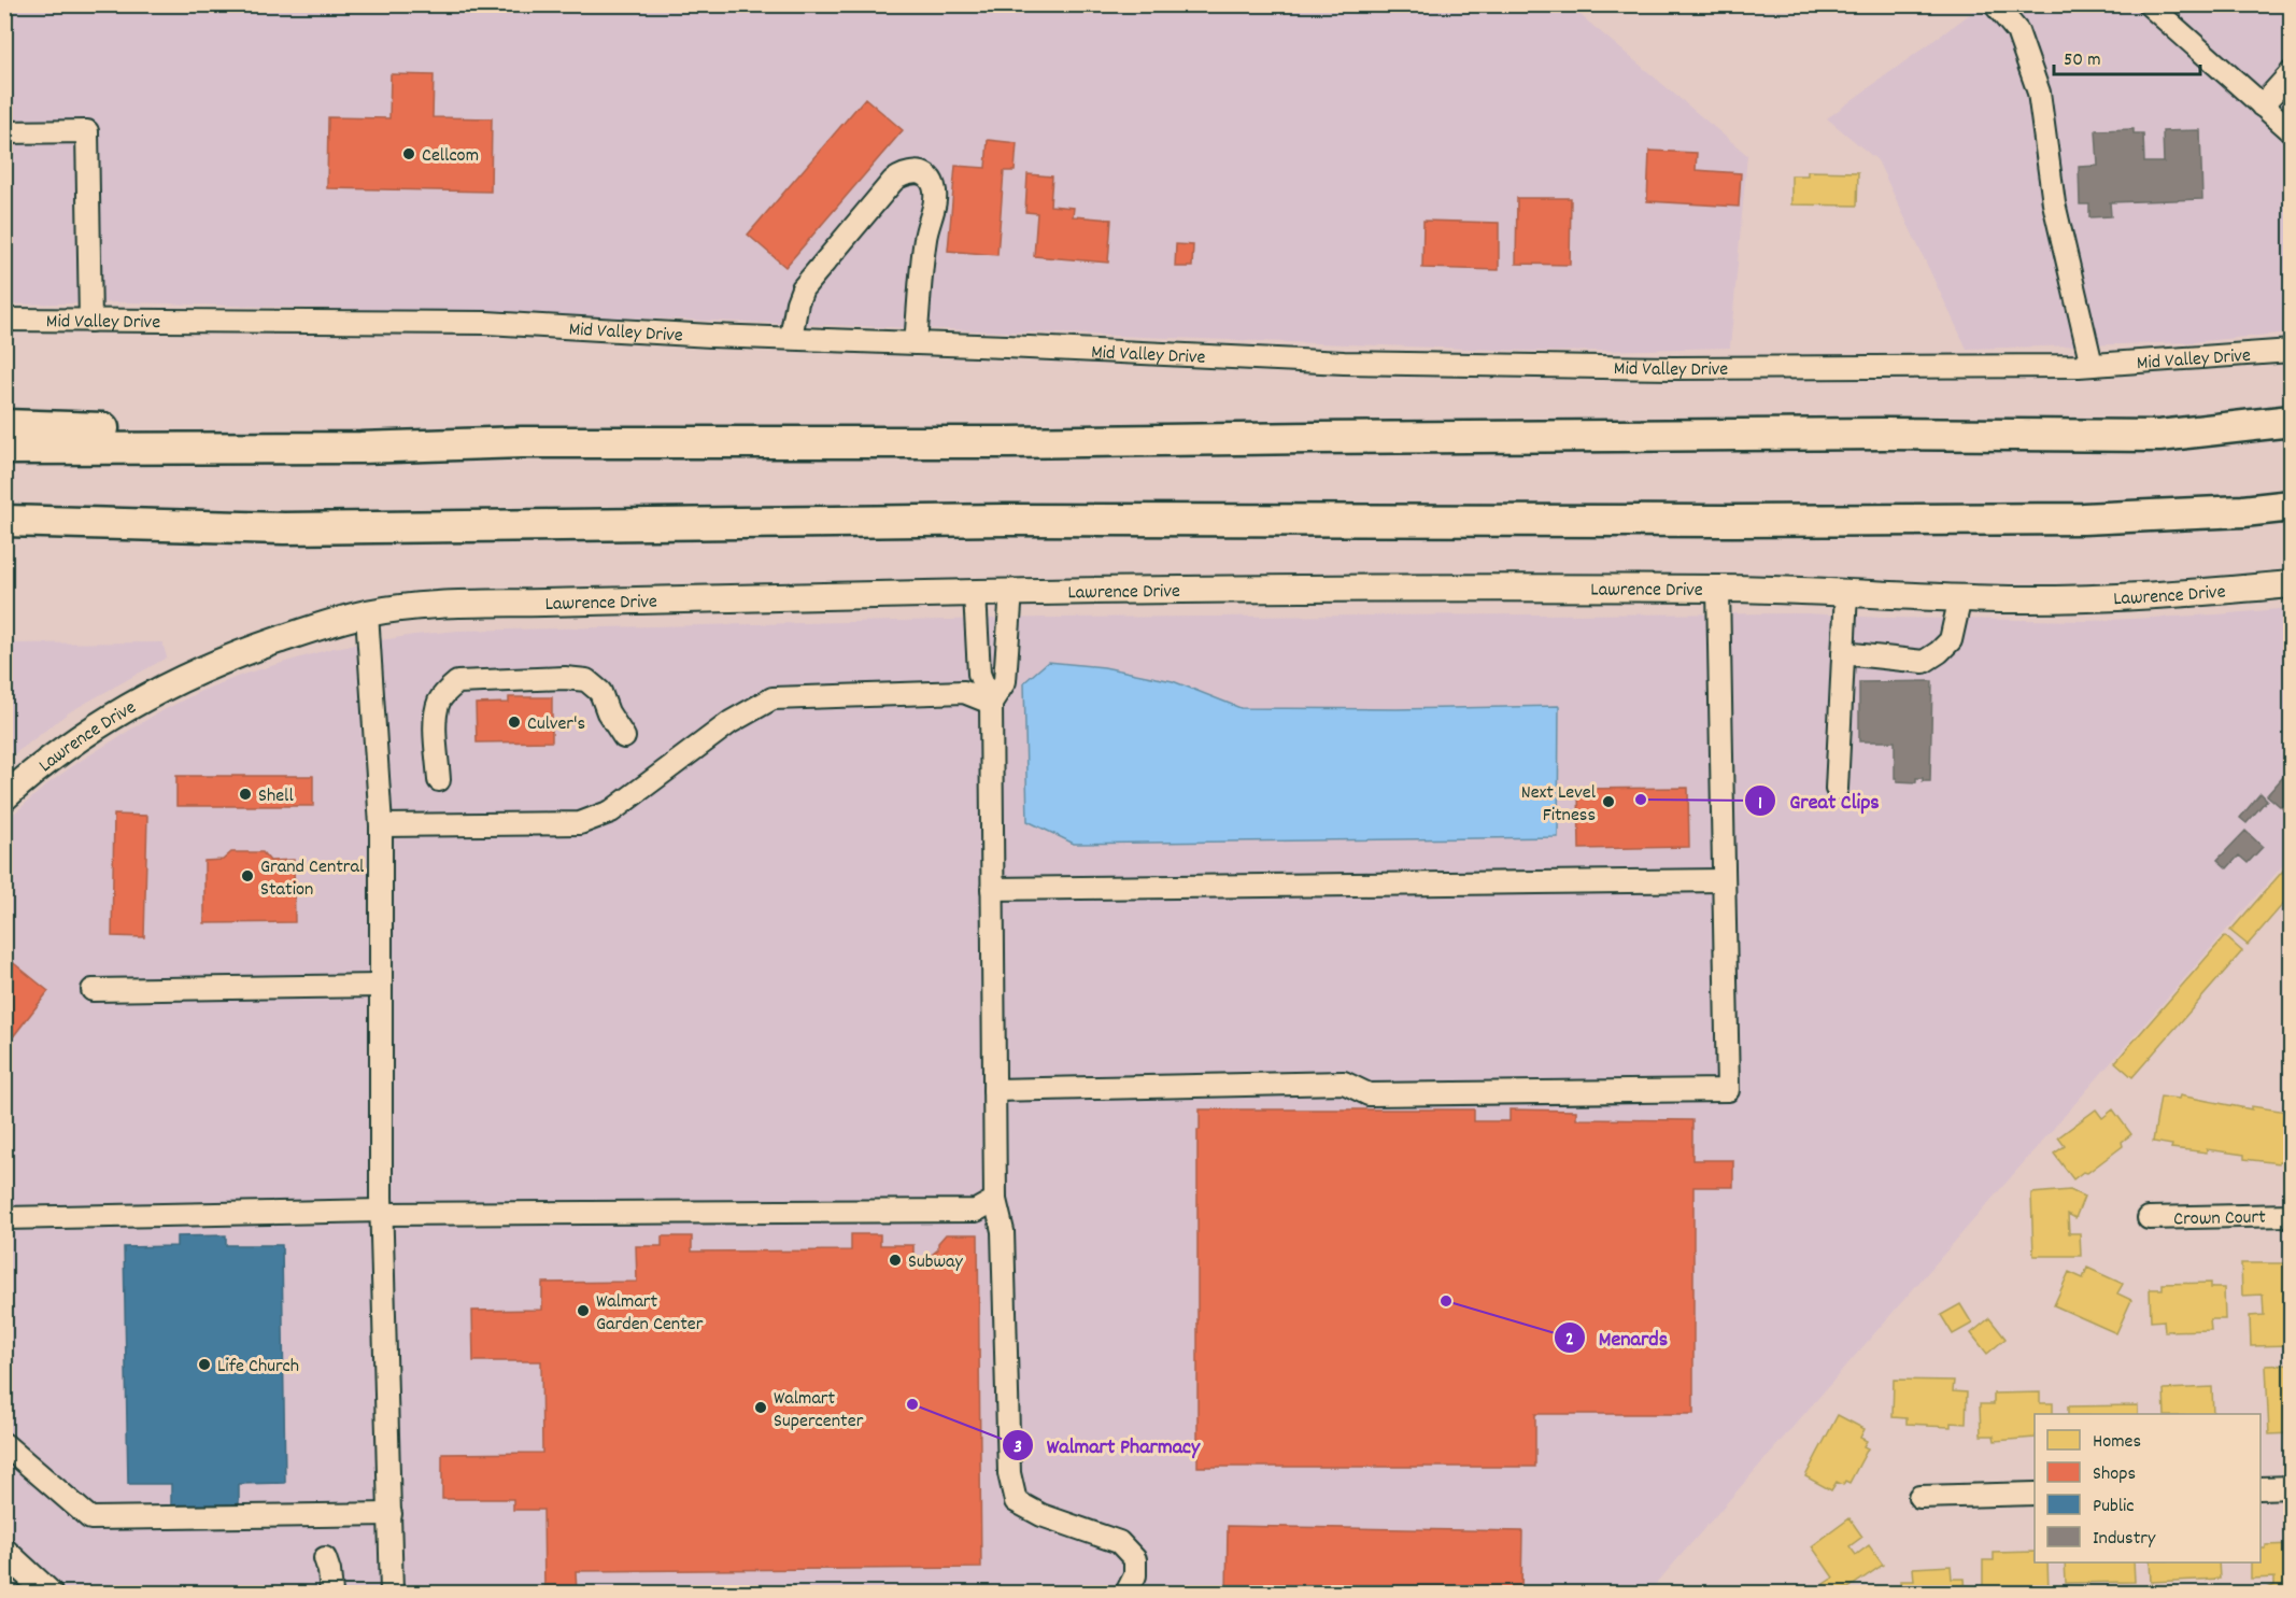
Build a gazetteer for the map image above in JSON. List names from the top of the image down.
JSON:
{
  "streets": {
    "main road": ["Lawrence Drive"],
    "street": ["Mid Valley Drive", "Crown Court"]
  },
  "places": [
    "Cellcom",
    "Culver's",
    "Shell",
    "Great Clips",
    "Next Level Fitness",
    "Grand Central Station",
    "Subway",
    "Menards",
    "Walmart Garden Center",
    "Life Church",
    "Walmart Pharmacy",
    "Walmart Supercenter"
  ],
  "legend": [
    "Homes",
    "Shops",
    "Public",
    "Industry"
  ],
  "scale_bar": "50 m"
}
